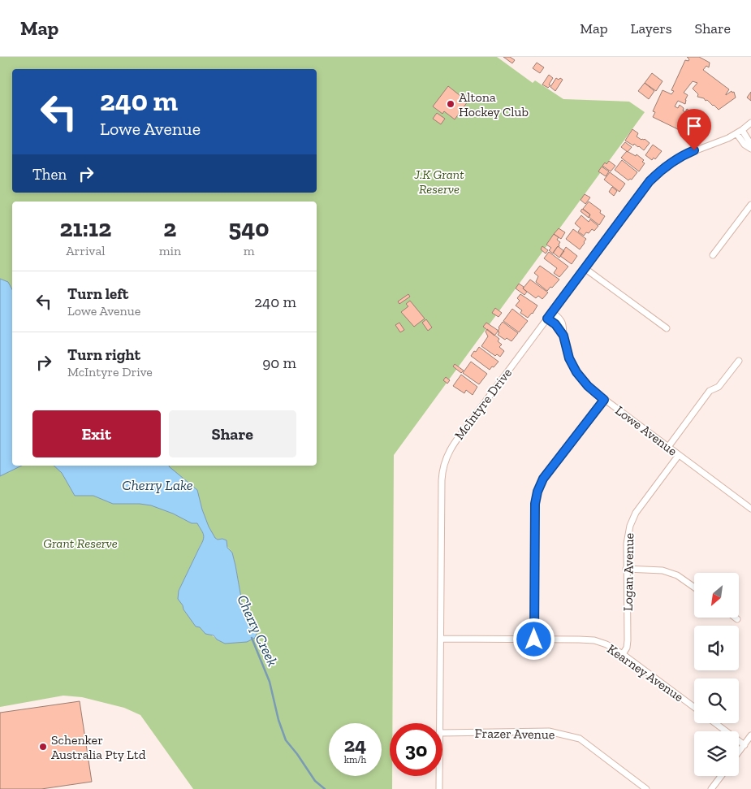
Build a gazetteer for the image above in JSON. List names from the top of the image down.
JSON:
{
  "streets": {
    "street": [
      "McIntyre Drive",
      "Lowe Avenue",
      "Logan Avenue",
      "Kearney Avenue",
      "Frazer Avenue"
    ]
  },
  "crossings": [
    ["McIntyre Drive", "Lowe Avenue"],
    ["McIntyre Drive", "Kearney Avenue"],
    ["Lowe Avenue", "Logan Avenue"],
    ["Logan Avenue", "Kearney Avenue"]
  ],
  "water": ["Cherry Lake", "Cherry Creek"],
  "parks": ["J.K Grant Reserve", "Grant Reserve"],
  "places": ["Altona Hockey Club", "Schenker Australia Pty Ltd"],
  "north": "bottom left",
  "page": {
    "header": "Map",
    "nav": ["Map", "Layers", "Share"],
    "turn": ["240 m", "Lowe Avenue"],
    "then": "Then",
    "eta": [
      "21:12",
      "Arrival",
      "2",
      "min",
      "540",
      "m"
    ],
    "list": [
      {
        "name": "Turn left",
        "note": "Lowe Avenue",
        "value": "240 m"
      },
      {
        "name": "Turn right",
        "note": "McIntyre Drive",
        "value": "90 m"
      }
    ],
    "buttons": ["Exit", "Share"],
    "speed": "24 km/h",
    "limit": "30"
  }
}
